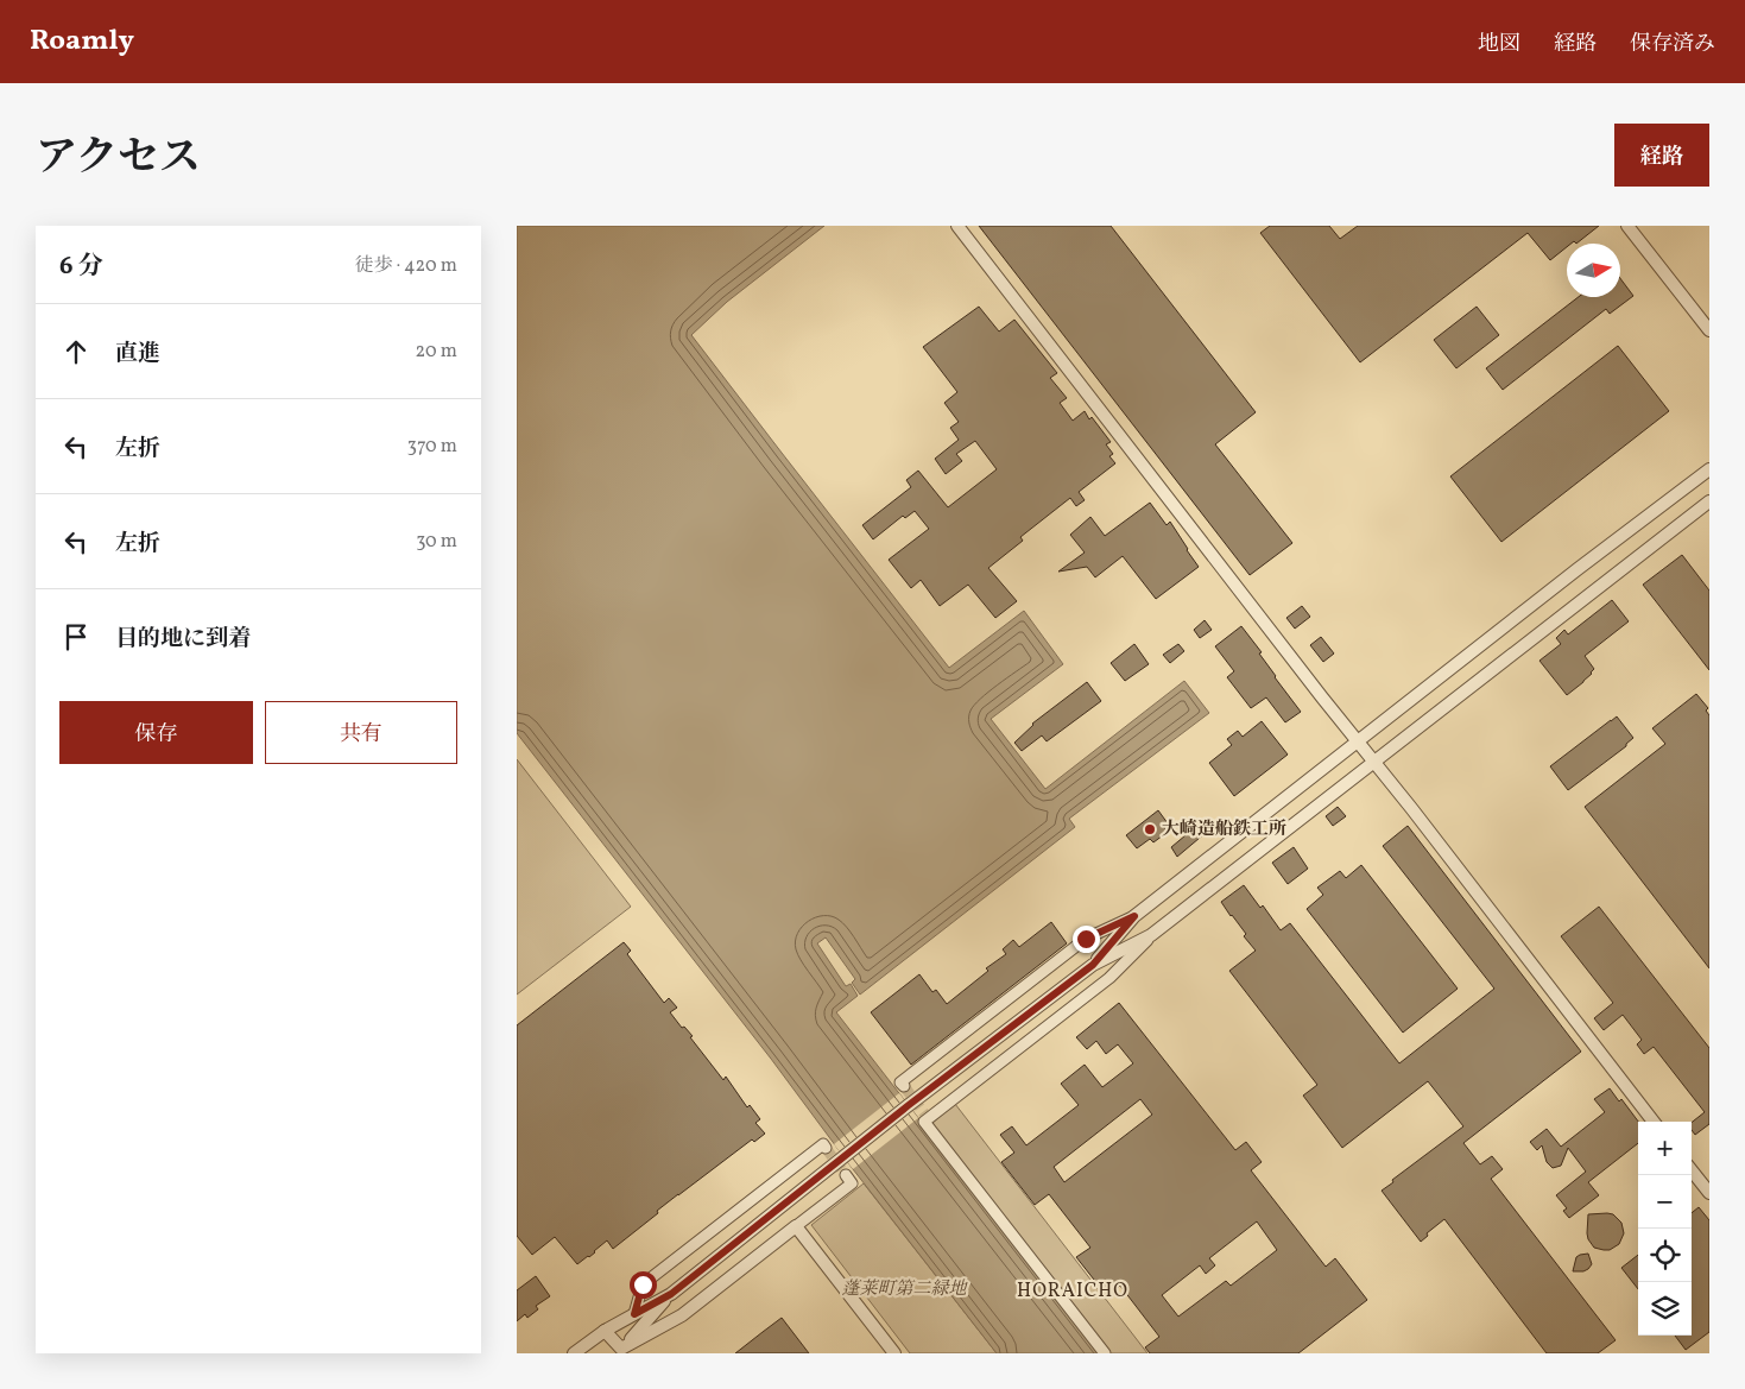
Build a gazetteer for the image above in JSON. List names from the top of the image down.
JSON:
{
  "districts": ["HORAICHO"],
  "parks": ["蓬莱町第二緑地"],
  "places": ["大崎造船鉄工所"],
  "north": "right",
  "page": {
    "header": "Roamly",
    "nav": ["地図", "経路", "保存済み"],
    "title": "アクセス",
    "buttons": [
      "経路",
      ["保存", "共有"]
    ],
    "heading": ["6 分", "徒歩 · 420 m"],
    "list": [
      ["直進", "20 m"],
      ["左折", "370 m"],
      ["左折", "30 m"],
      "目的地に到着"
    ],
    "map_buttons": ["+", "−"]
  }
}
